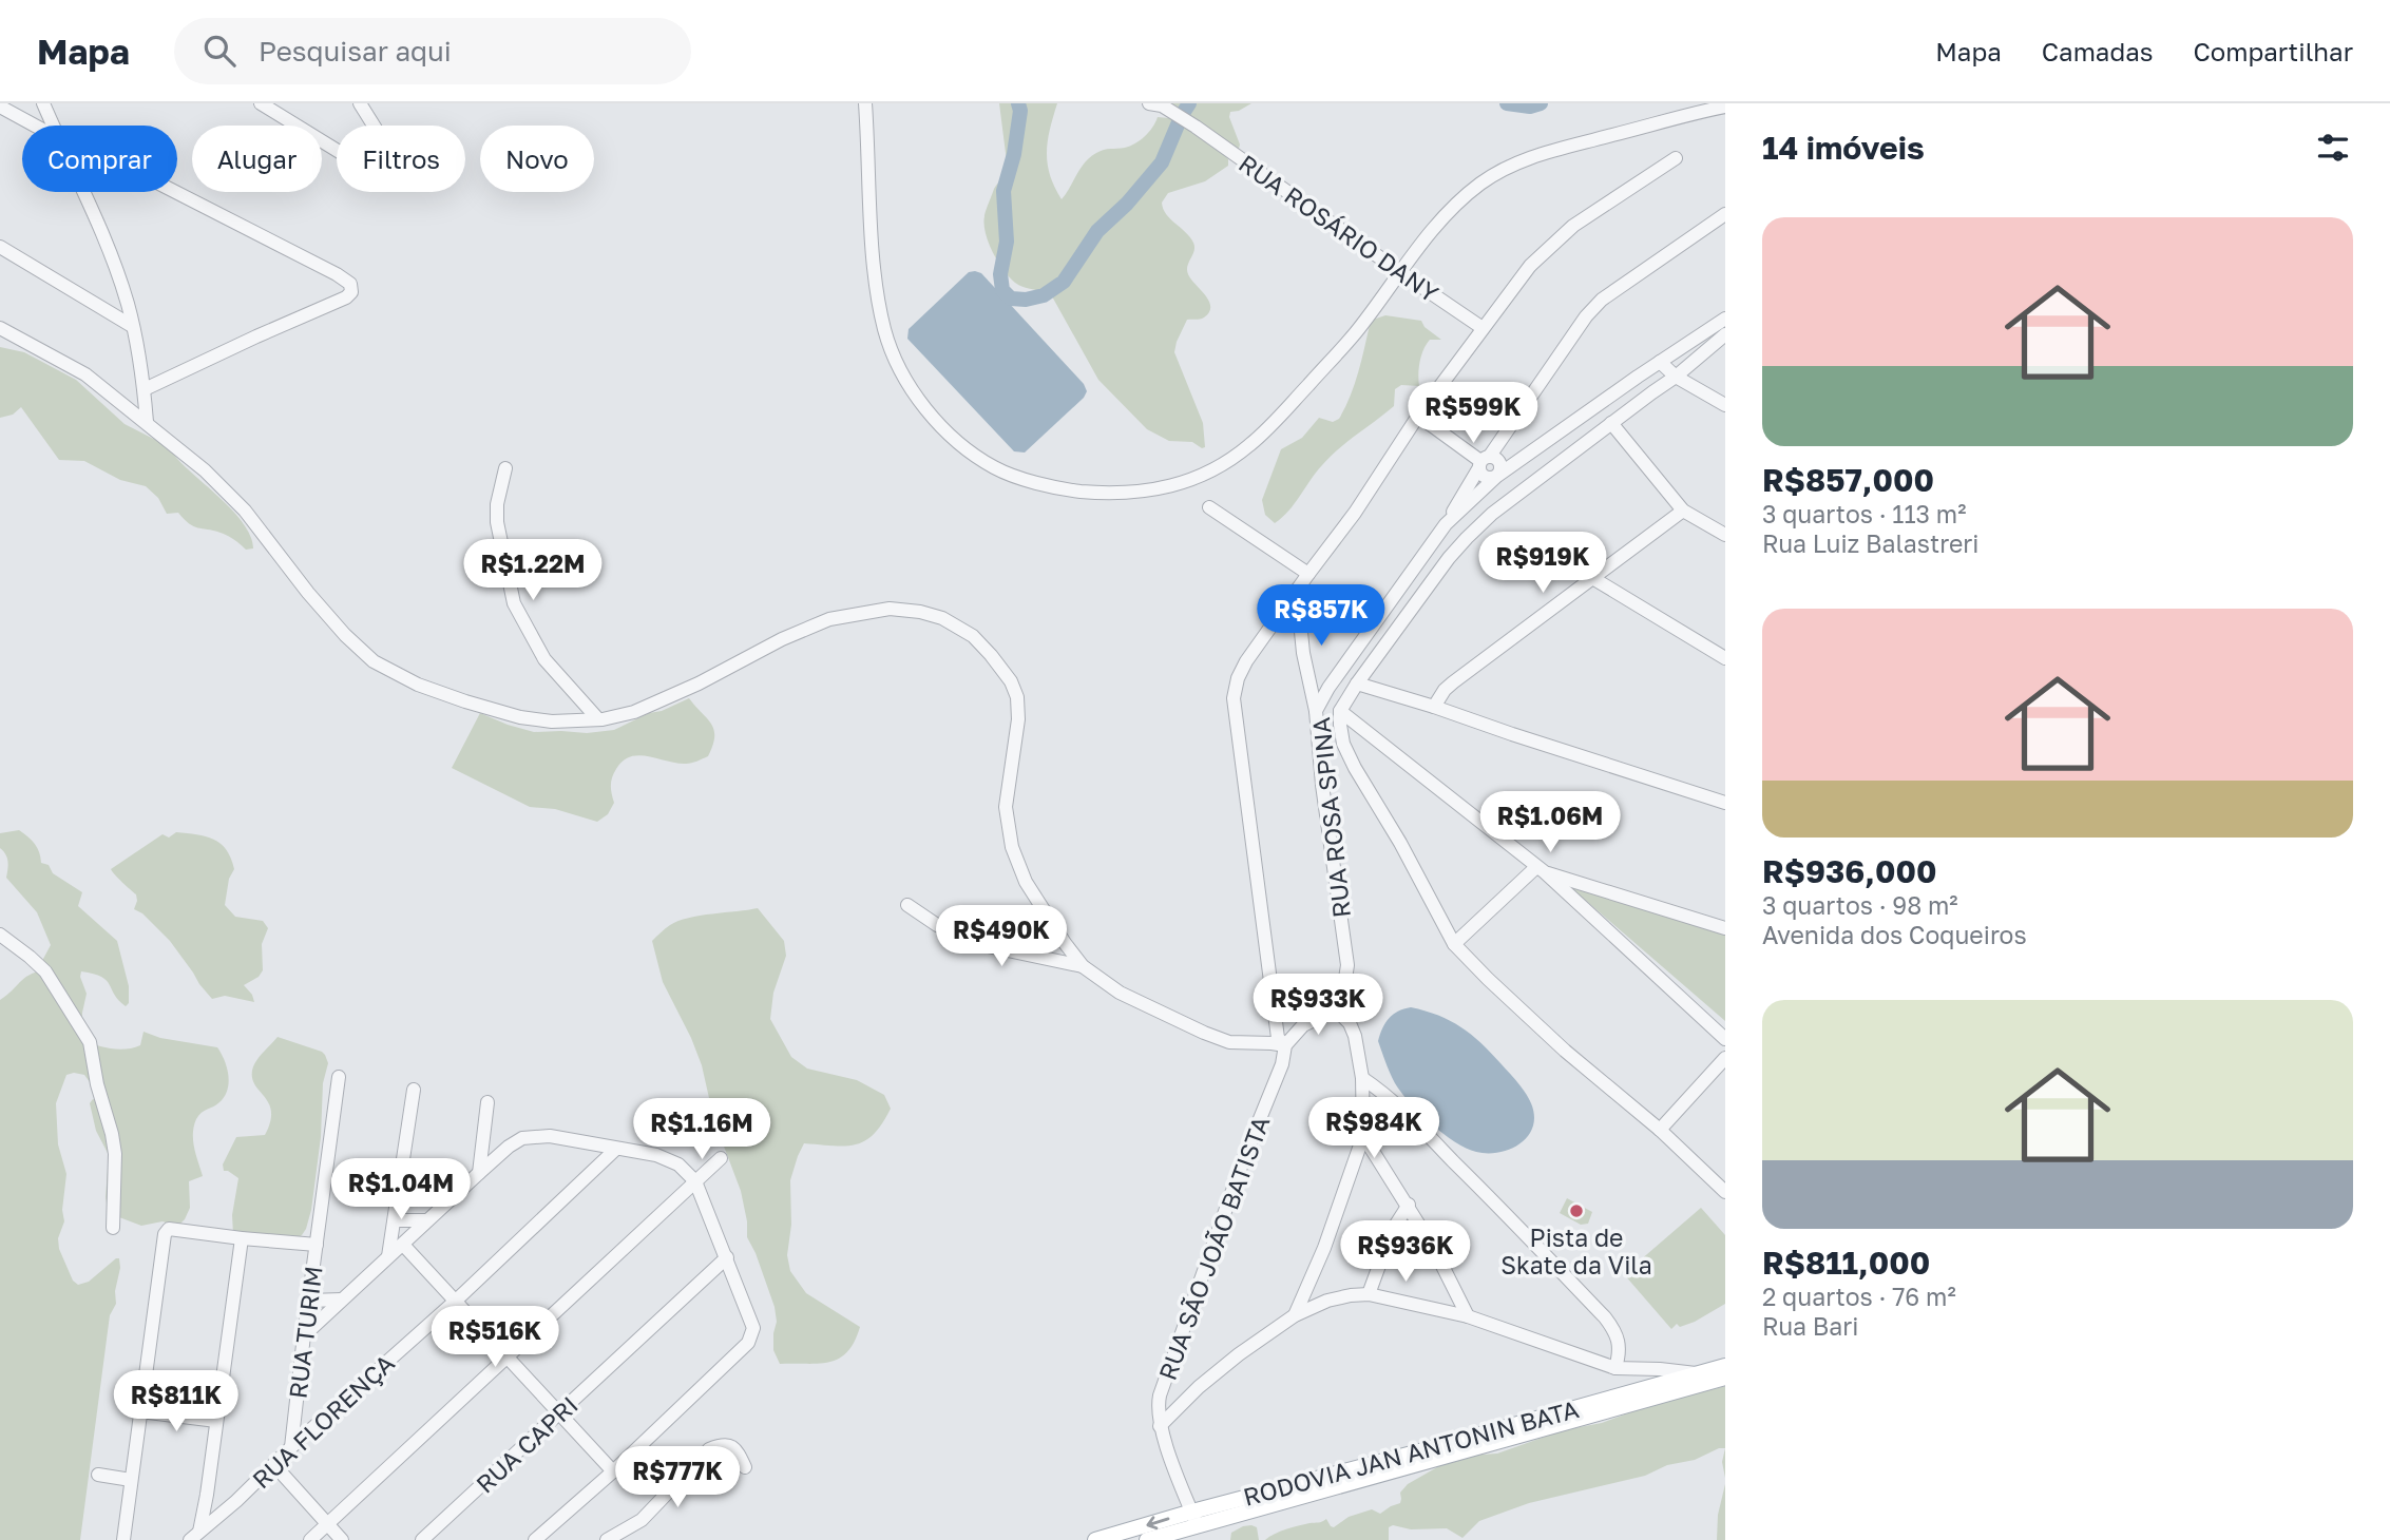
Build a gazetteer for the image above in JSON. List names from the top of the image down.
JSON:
{
  "streets": {
    "main road": ["RODOVIA JAN ANTONIN BATA"],
    "street": [
      "RUA ROSÁRIO DANY",
      "RUA ROSA SPINA",
      "RUA SÃO JOÃO BATISTA",
      "RUA TURIM",
      "RUA FLORENÇA",
      "RUA CAPRI"
    ]
  },
  "crossings": [
    ["RUA ROSA SPINA", "RUA SÃO JOÃO BATISTA"],
    ["RUA SÃO JOÃO BATISTA", "RODOVIA JAN ANTONIN BATA"],
    ["RUA TURIM", "RUA FLORENÇA"]
  ],
  "places": ["Pista de Skate da Vila"],
  "page": {
    "header": "Mapa",
    "search": "Pesquisar aqui",
    "nav": ["Mapa", "Camadas", "Compartilhar"],
    "heading": "14 imóveis",
    "chip": [
      "Comprar",
      "Alugar",
      "Filtros",
      "Novo"
    ],
    "list": [
      {
        "name": "R$857,000",
        "note": "3 quartos · 113 m² · Rua Luiz Balastreri"
      },
      {
        "name": "R$936,000",
        "note": "3 quartos · 98 m² · Avenida dos Coqueiros"
      },
      {
        "name": "R$811,000",
        "note": "2 quartos · 76 m² · Rua Bari"
      }
    ],
    "price": [
      "R$599K",
      "R$919K",
      "R$1.22M",
      "R$857K",
      "R$1.06M",
      "R$490K",
      "R$933K",
      "R$984K",
      "R$1.16M",
      "R$1.04M",
      "R$936K",
      "R$516K",
      "R$811K",
      "R$777K"
    ]
  }
}
